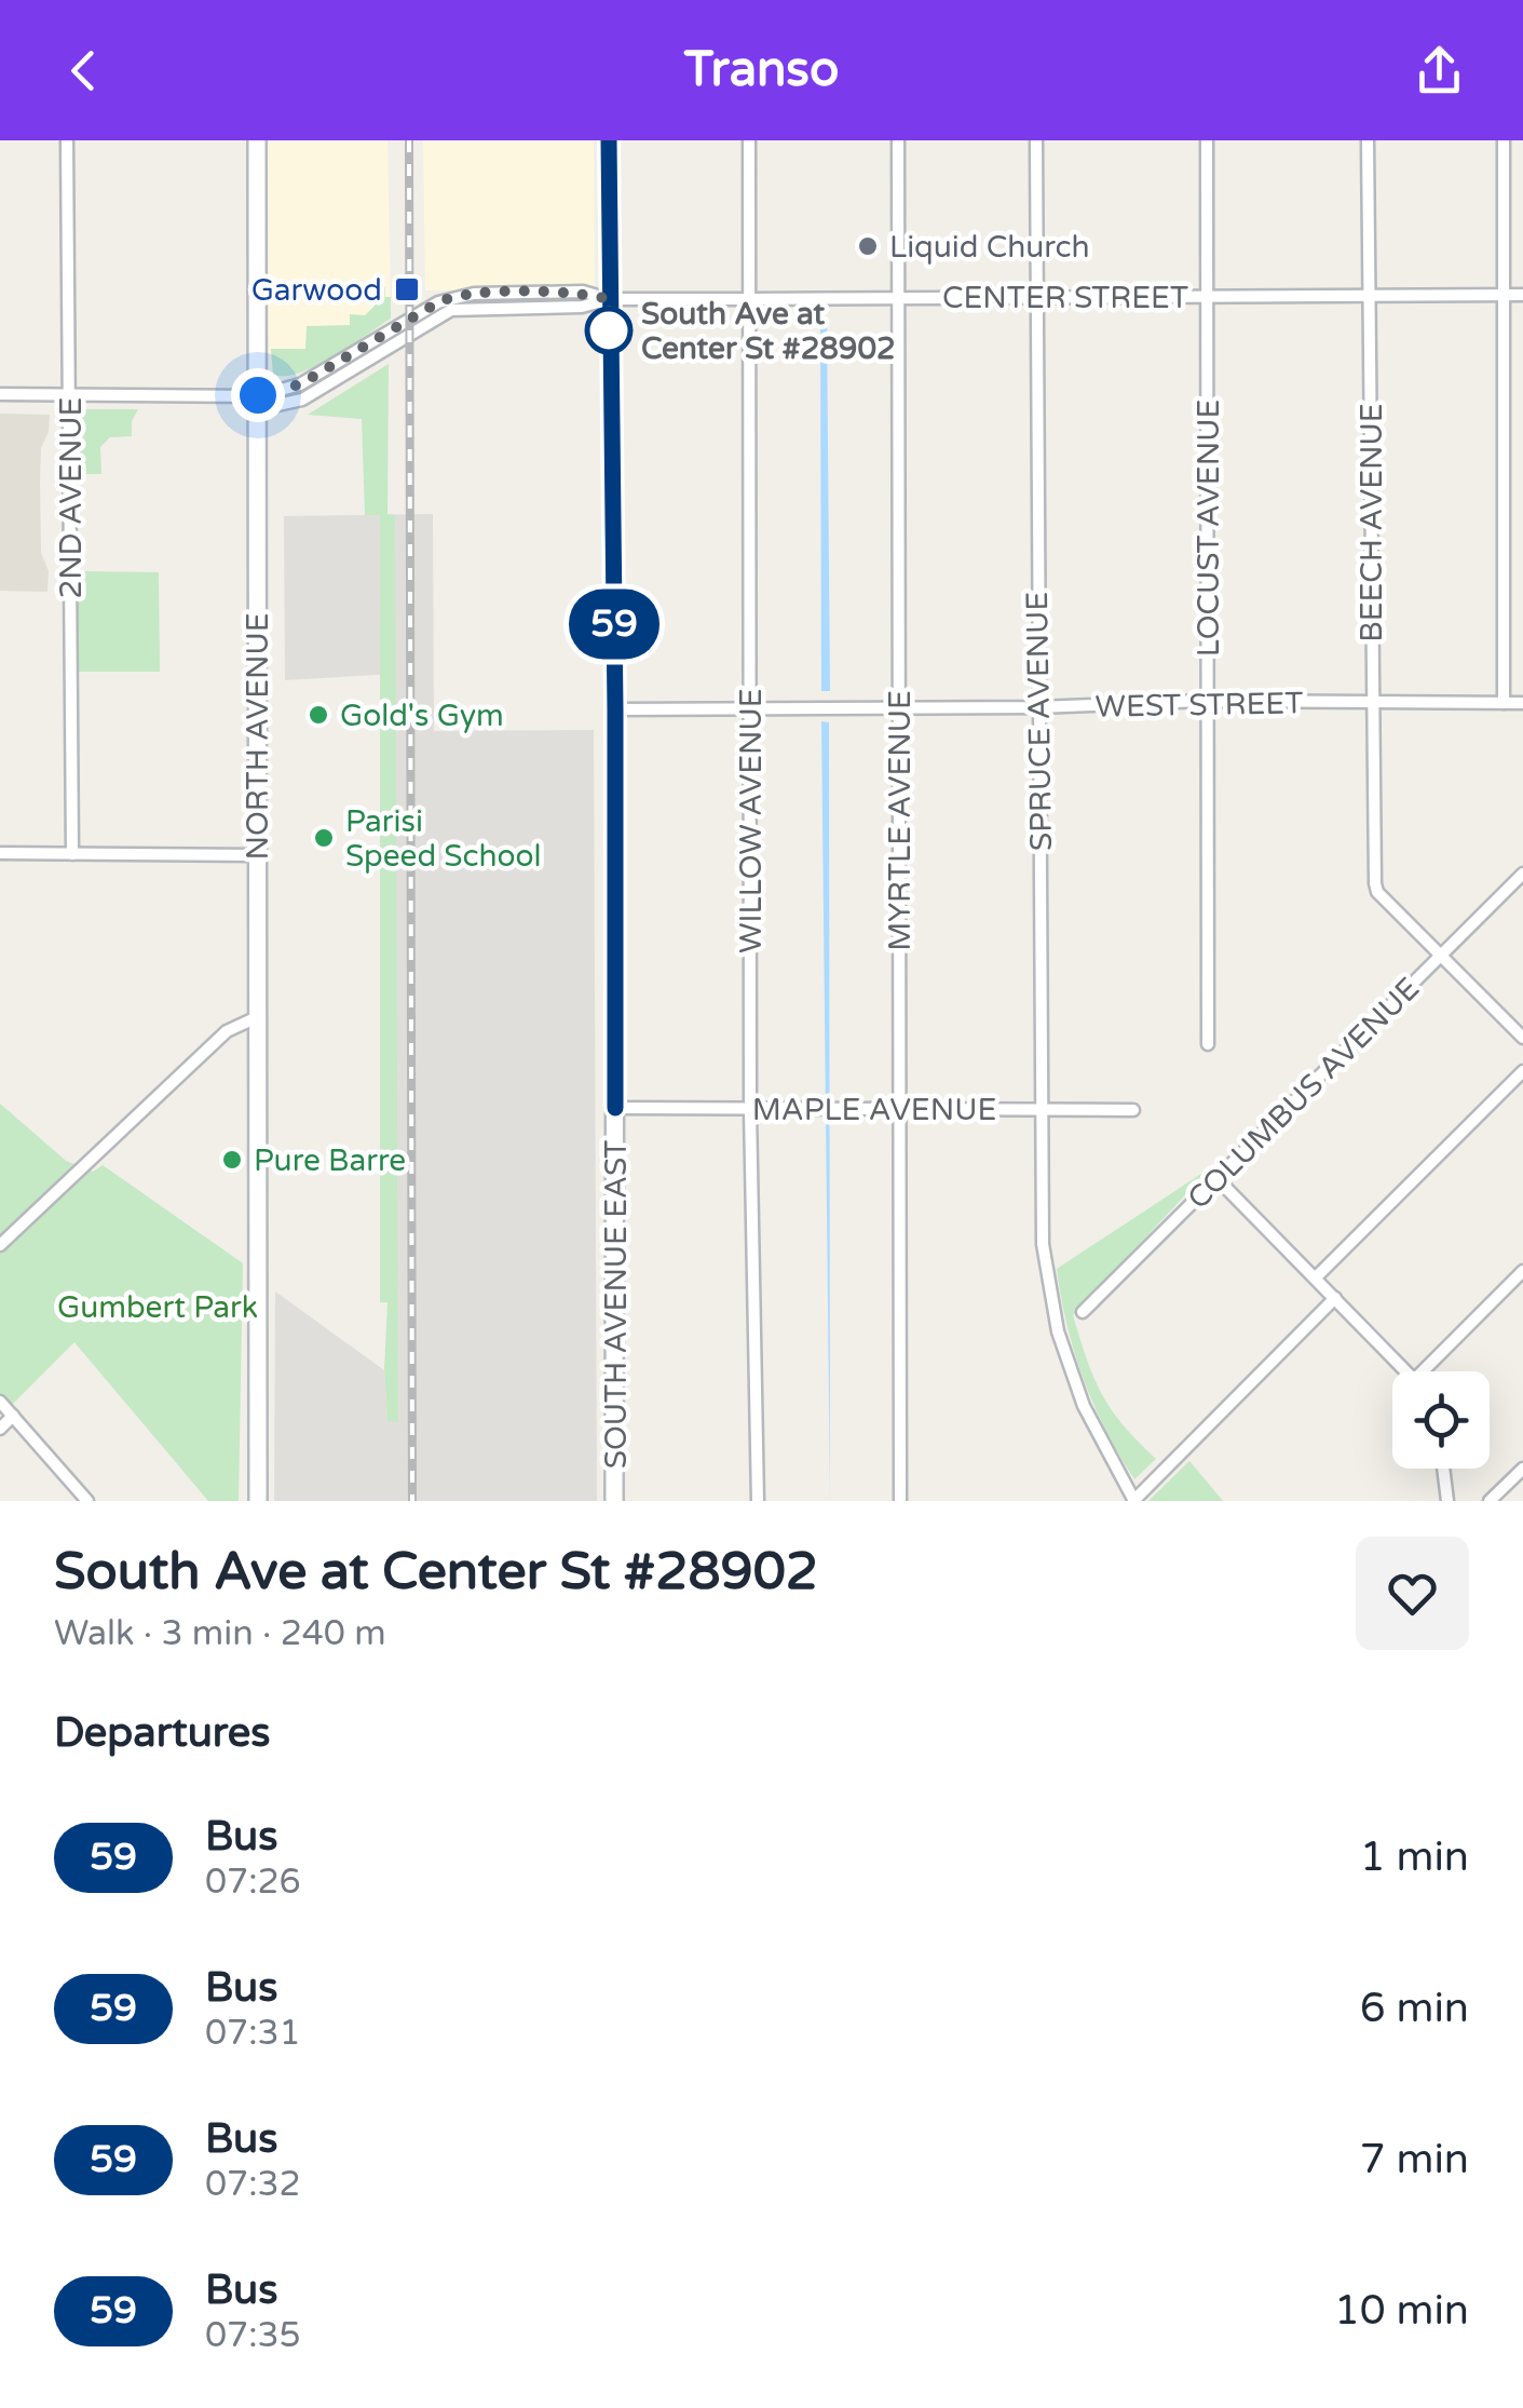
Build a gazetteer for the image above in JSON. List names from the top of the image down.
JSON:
{
  "streets": {
    "main road": ["NORTH AVENUE", "SOUTH AVENUE EAST"],
    "street": [
      "CENTER STREET",
      "2ND AVENUE",
      "BEECH AVENUE",
      "LOCUST AVENUE",
      "WEST STREET",
      "SPRUCE AVENUE",
      "WILLOW AVENUE",
      "MYRTLE AVENUE",
      "COLUMBUS AVENUE",
      "MAPLE AVENUE"
    ]
  },
  "crossings": [
    ["CENTER STREET", "2ND AVENUE"],
    ["CENTER STREET", "BEECH AVENUE"],
    ["CENTER STREET", "LOCUST AVENUE"],
    ["CENTER STREET", "SPRUCE AVENUE"],
    ["CENTER STREET", "NORTH AVENUE"],
    ["CENTER STREET", "WILLOW AVENUE"],
    ["CENTER STREET", "MYRTLE AVENUE"],
    ["CENTER STREET", "SOUTH AVENUE EAST"],
    ["BEECH AVENUE", "WEST STREET"],
    ["BEECH AVENUE", "COLUMBUS AVENUE"],
    ["LOCUST AVENUE", "WEST STREET"],
    ["WEST STREET", "SPRUCE AVENUE"],
    ["WEST STREET", "WILLOW AVENUE"],
    ["WEST STREET", "MYRTLE AVENUE"],
    ["WEST STREET", "SOUTH AVENUE EAST"],
    ["SPRUCE AVENUE", "MAPLE AVENUE"],
    ["WILLOW AVENUE", "MAPLE AVENUE"],
    ["MYRTLE AVENUE", "MAPLE AVENUE"],
    ["MAPLE AVENUE", "SOUTH AVENUE EAST"]
  ],
  "parks": ["Gumbert Park"],
  "places": {
    "other": [
      "Liquid Church",
      "South Ave at Center St #28902",
      "Gold's Gym",
      "Parisi Speed School",
      "Pure Barre"
    ],
    "transit": ["Garwood"]
  },
  "lines": ["bus line 59"],
  "page": {
    "header": "Transo",
    "on_map": "59",
    "heading": [
      ["South Ave at Center St #28902", "Walk · 3 min · 240 m"],
      "Departures"
    ],
    "list": [
      {
        "mark": "59",
        "name": "Bus",
        "note": "07:26",
        "value": "1 min"
      },
      {
        "mark": "59",
        "name": "Bus",
        "note": "07:31",
        "value": "6 min"
      },
      {
        "mark": "59",
        "name": "Bus",
        "note": "07:32",
        "value": "7 min"
      },
      {
        "mark": "59",
        "name": "Bus",
        "note": "07:35",
        "value": "10 min"
      }
    ]
  }
}
